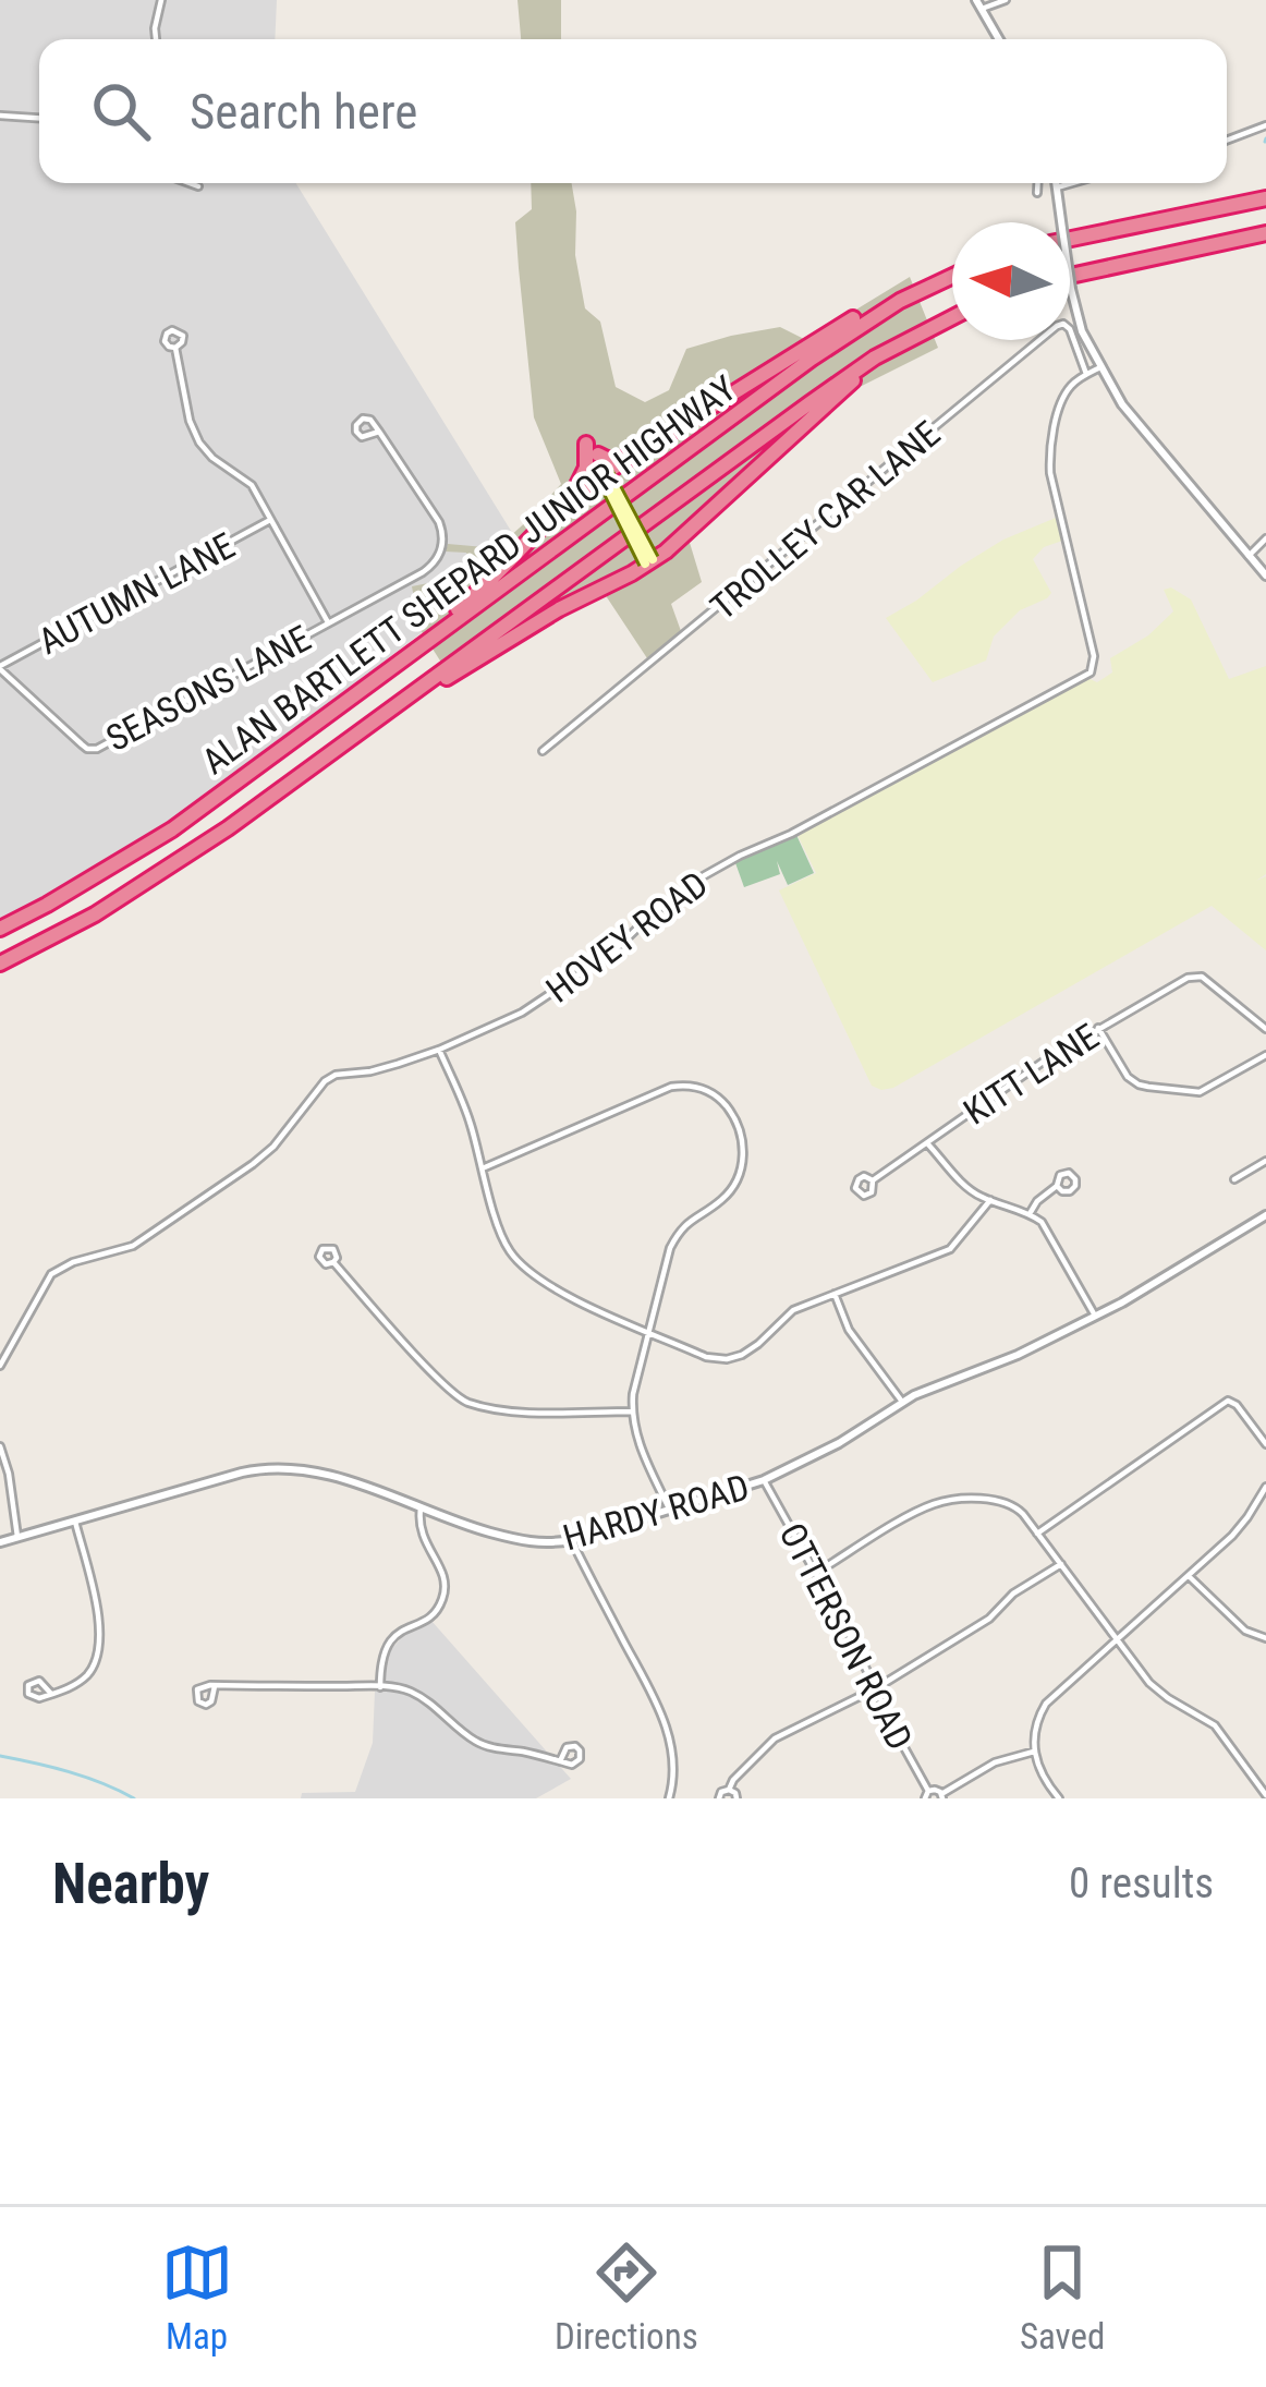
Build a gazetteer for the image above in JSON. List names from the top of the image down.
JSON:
{
  "streets": {
    "highway": ["ALAN BARTLETT SHEPARD JUNIOR HIGHWAY"],
    "street": [
      "TROLLEY CAR LANE",
      "AUTUMN LANE",
      "SEASONS LANE",
      "HOVEY ROAD",
      "KITT LANE",
      "HARDY ROAD",
      "OTTERSON ROAD"
    ]
  },
  "crossings": [
    ["TROLLEY CAR LANE", "HOVEY ROAD"],
    ["AUTUMN LANE", "SEASONS LANE"],
    ["HARDY ROAD", "OTTERSON ROAD"]
  ],
  "north": "left",
  "page": {
    "search": "Search here",
    "heading": ["Nearby", "0 results"],
    "nav": ["Map", "Directions", "Saved"]
  }
}
